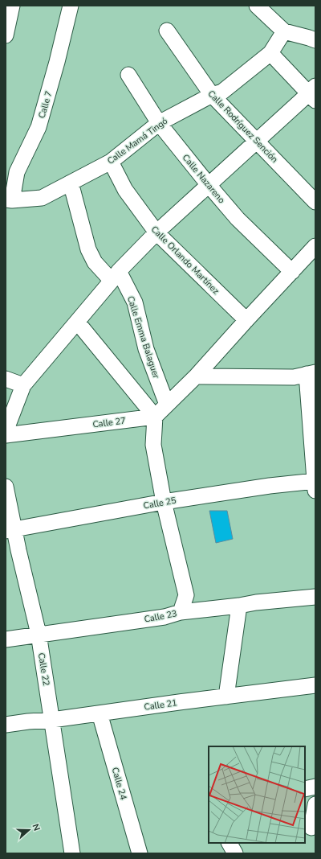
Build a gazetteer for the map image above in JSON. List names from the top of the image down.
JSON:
{
  "streets": {
    "street": [
      "Calle 7",
      "Calle Rodríguez Sención",
      "Calle Mamá Tingó",
      "Calle Nazareno",
      "Calle Orlando Martínez",
      "Calle Emma Balaguer",
      "Calle 27",
      "Calle 25",
      "Calle 23",
      "Calle 22",
      "Calle 21",
      "Calle 24"
    ]
  },
  "crossings": [
    ["Calle 7", "Calle Mamá Tingó"],
    ["Calle Rodríguez Sención", "Calle Mamá Tingó"],
    ["Calle Mamá Tingó", "Calle Nazareno"],
    ["Calle Mamá Tingó", "Calle Orlando Martínez"],
    ["Calle Mamá Tingó", "Calle Emma Balaguer"],
    ["Calle 25", "Calle 22"],
    ["Calle 23", "Calle 22"],
    ["Calle 22", "Calle 21"],
    ["Calle 21", "Calle 24"]
  ],
  "north": "right"
}
